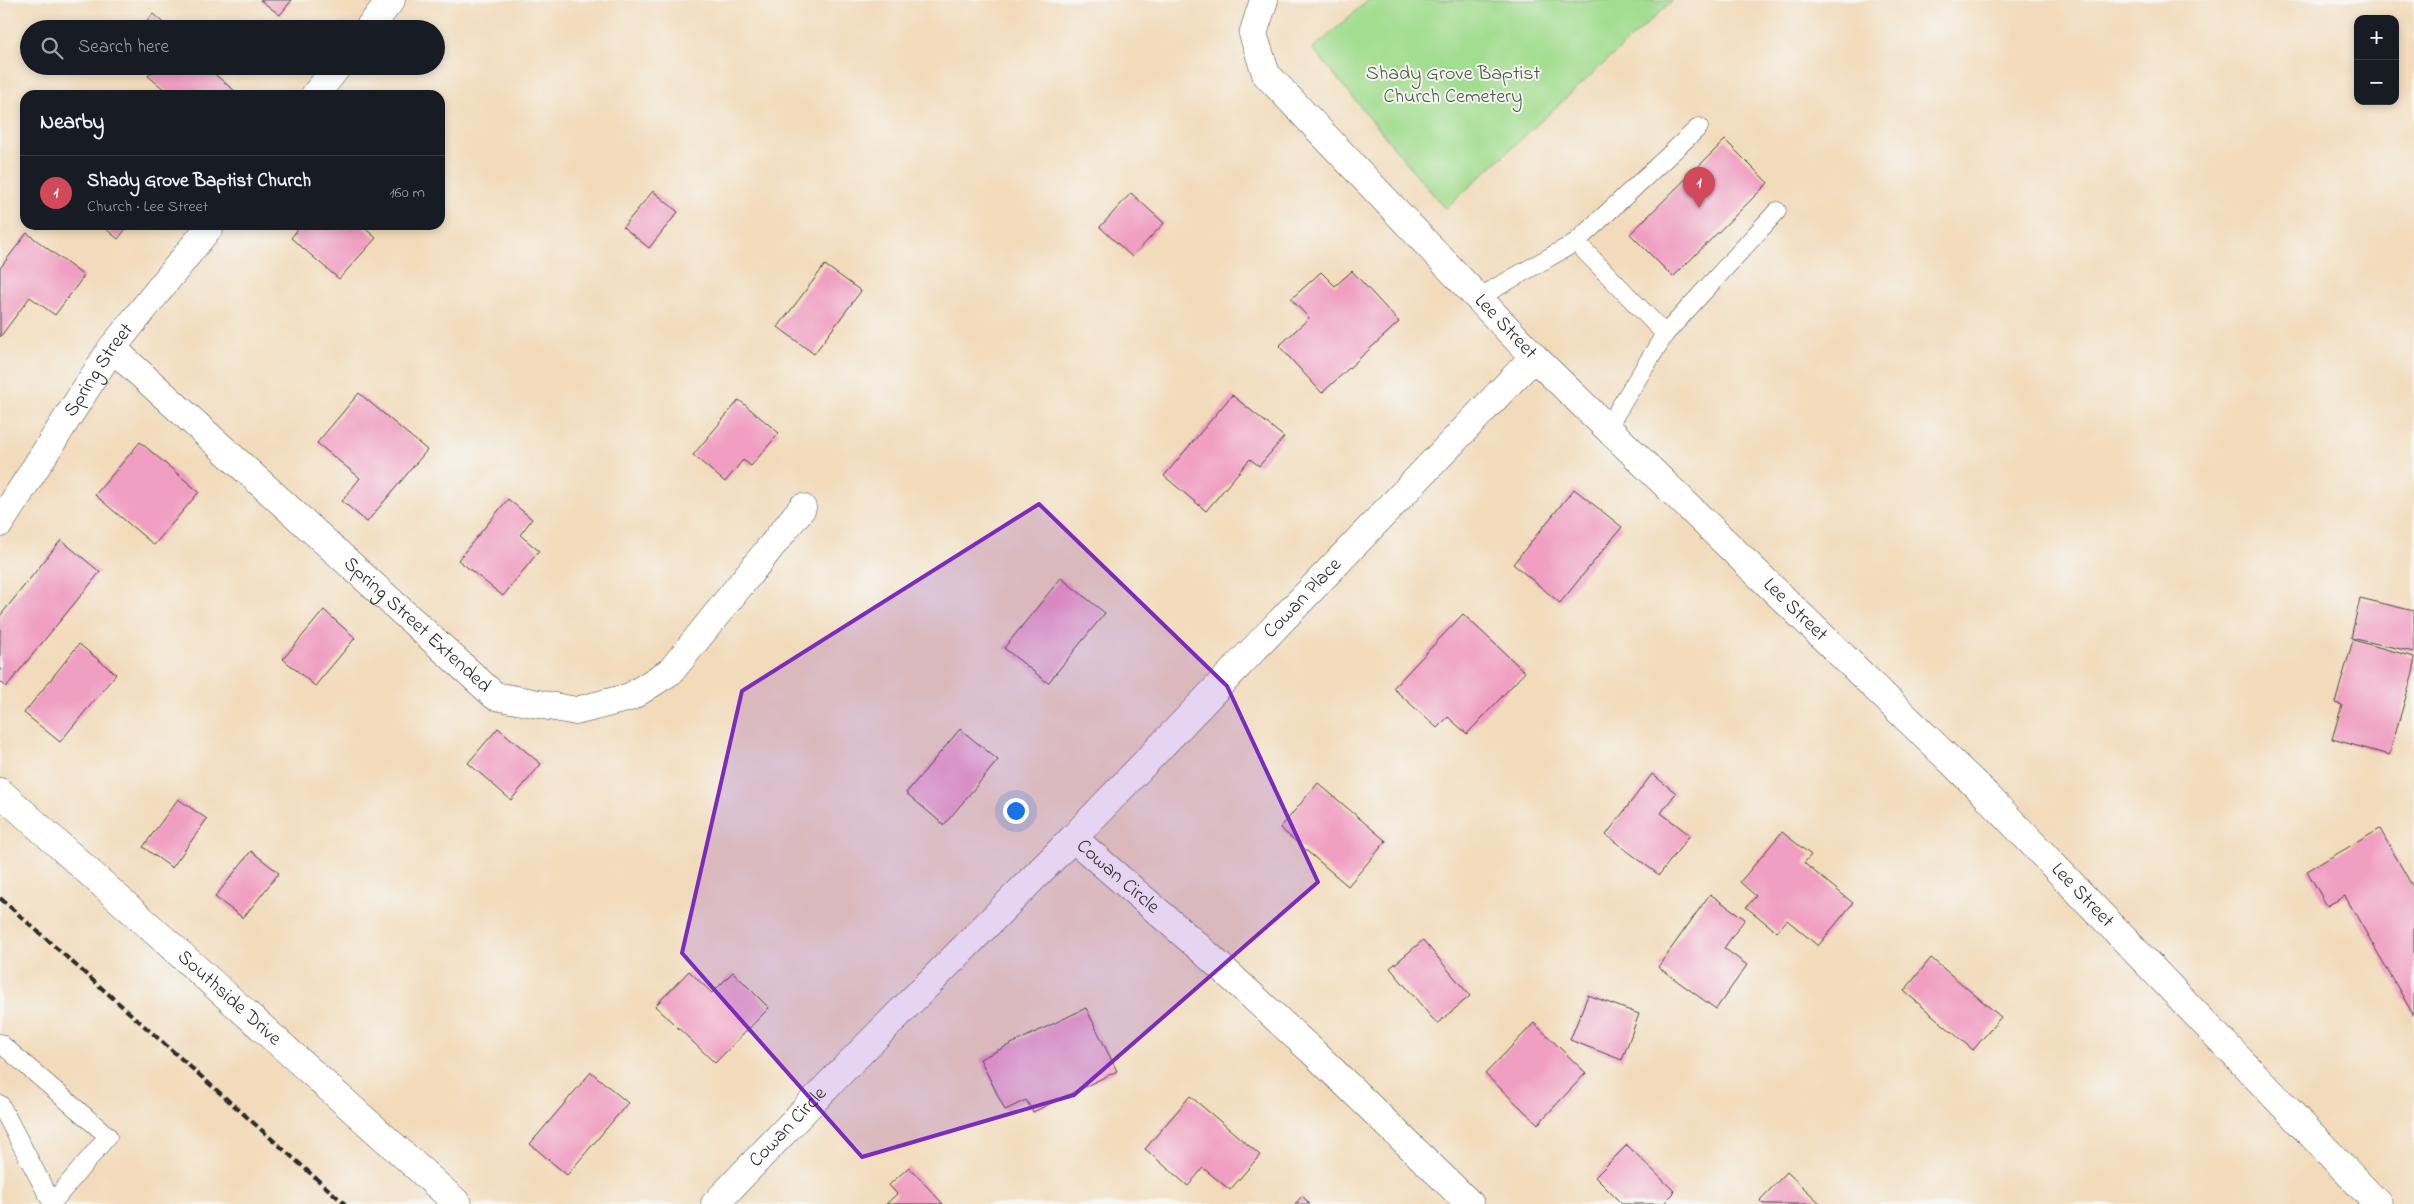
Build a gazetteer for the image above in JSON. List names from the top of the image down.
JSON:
{
  "streets": {
    "street": [
      "Lee Street",
      "Spring Street",
      "Cowan Place",
      "Spring Street Extended",
      "Cowan Circle",
      "Southside Drive"
    ]
  },
  "crossings": [
    ["Lee Street", "Cowan Place"],
    ["Spring Street", "Spring Street Extended"],
    ["Cowan Place", "Cowan Circle"]
  ],
  "parks": ["Shady Grove Baptist Church Cemetery"],
  "page": {
    "map_buttons": ["+", "−"],
    "search": "Search here",
    "heading": "Nearby",
    "list": [
      {
        "mark": "1",
        "name": "Shady Grove Baptist Church",
        "note": "Church · Lee Street",
        "value": "160 m"
      }
    ],
    "pins": "1"
  }
}
